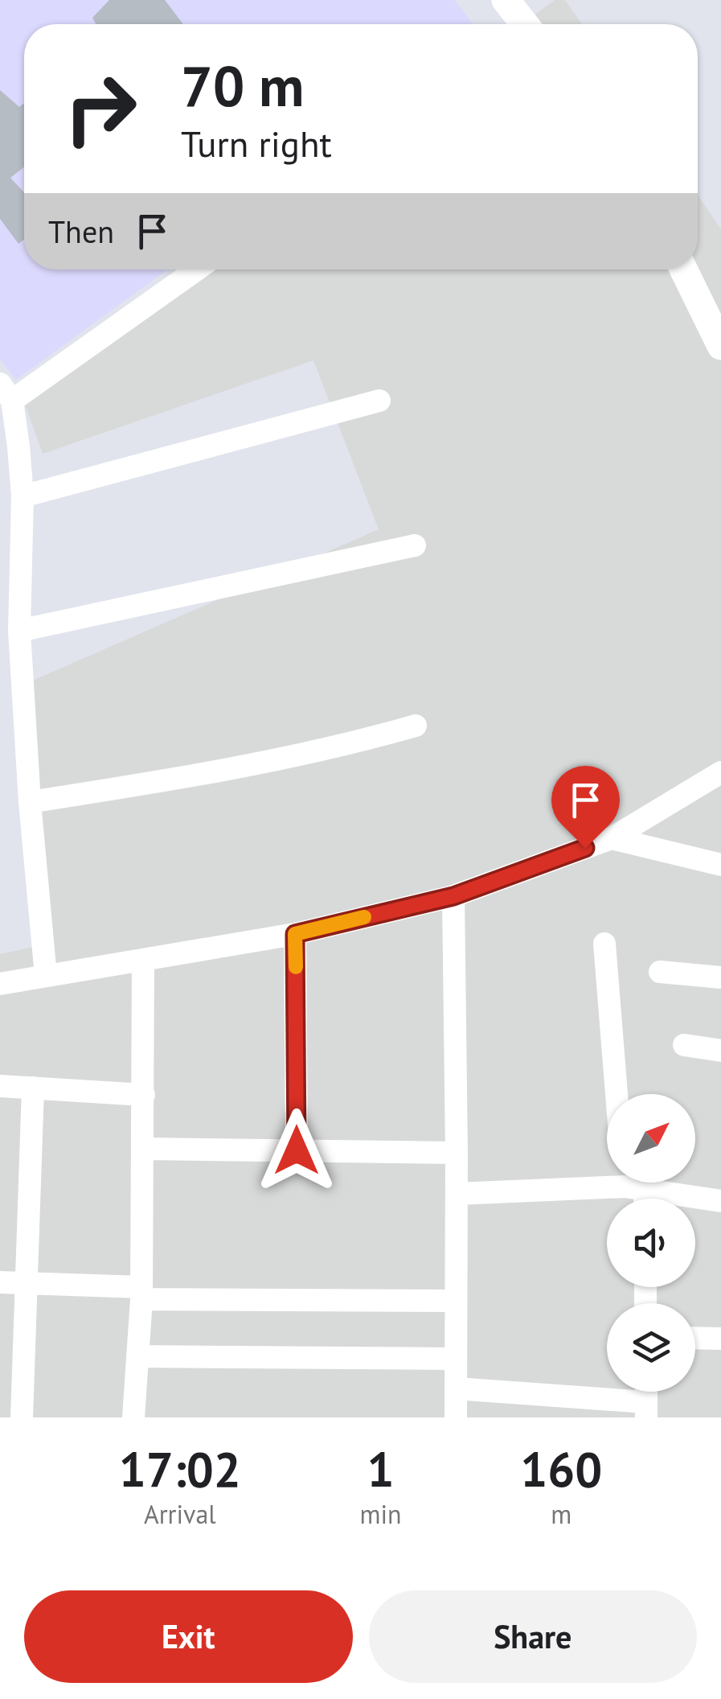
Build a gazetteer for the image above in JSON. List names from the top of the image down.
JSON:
{
  "north": "top right",
  "page": {
    "turn": ["70 m", "Turn right"],
    "then": "Then",
    "eta": [
      "17:02",
      "Arrival",
      "1",
      "min",
      "160",
      "m"
    ],
    "buttons": ["Exit", "Share"]
  }
}
